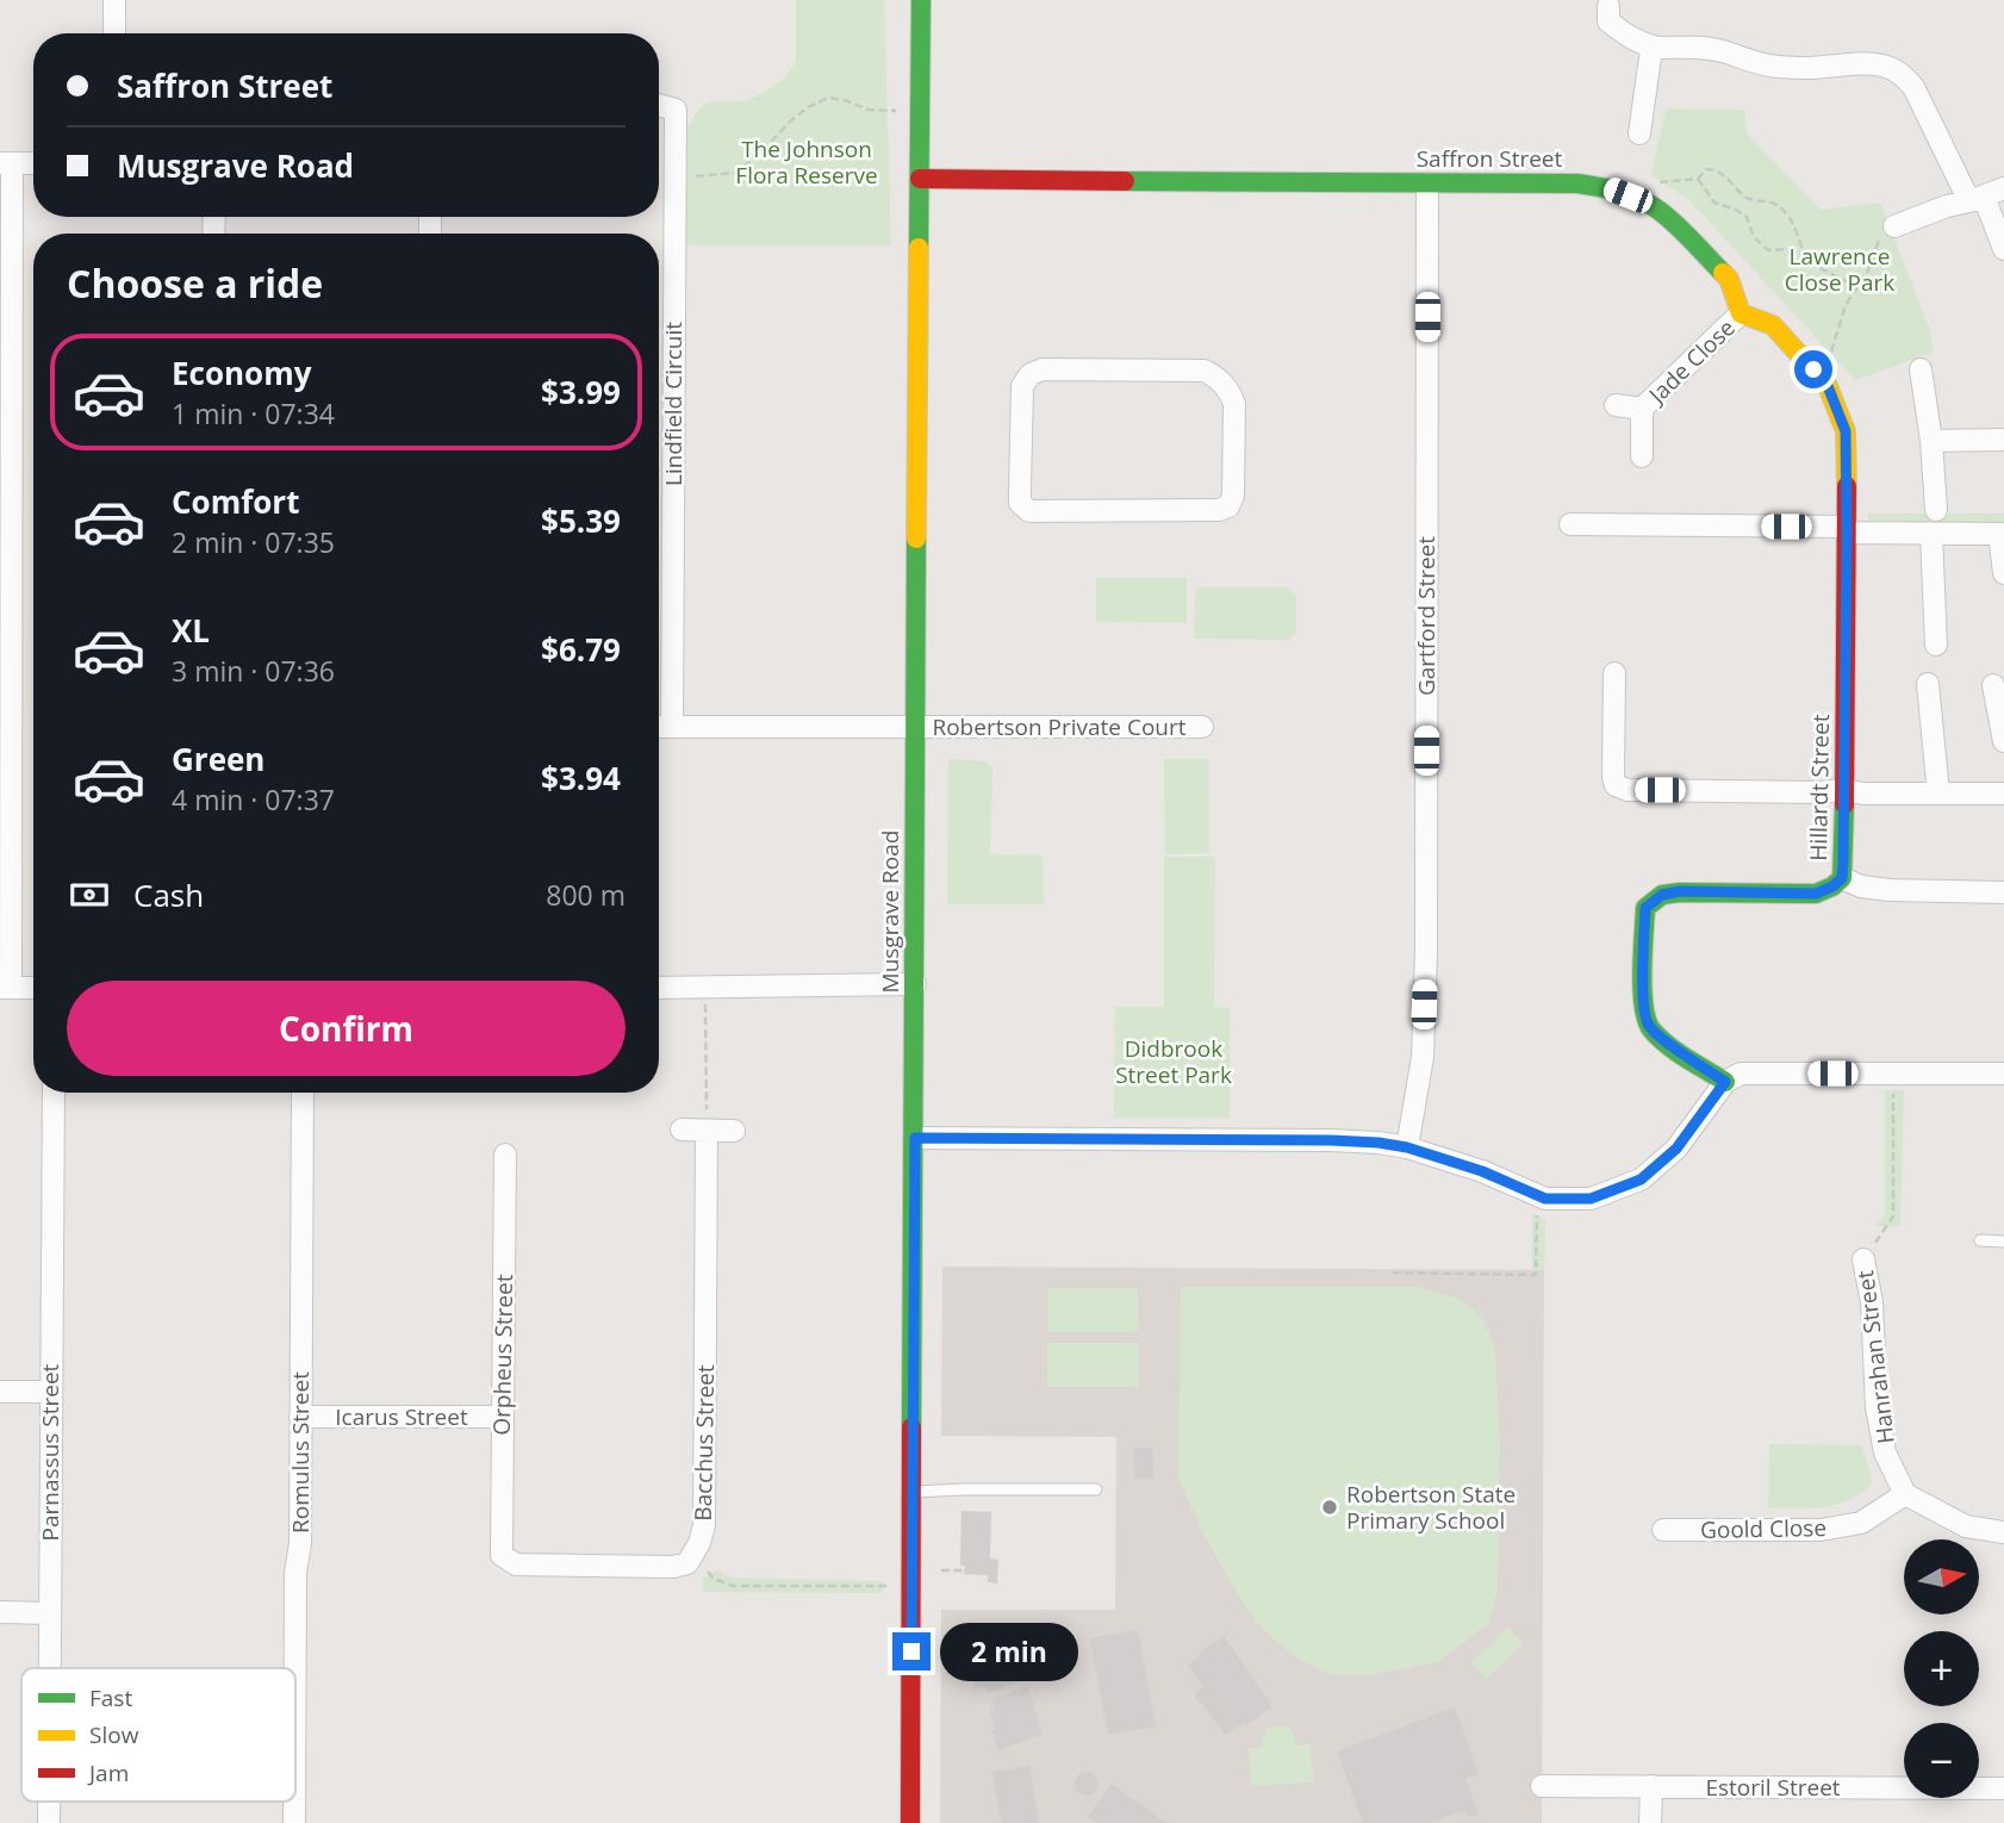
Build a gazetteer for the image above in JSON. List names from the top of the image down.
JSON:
{
  "streets": {
    "street": [
      "Saffron Street",
      "Jade Close",
      "Lindfield Circuit",
      "Gartford Street",
      "Robertson Private Court",
      "Hillardt Street",
      "Musgrave Road",
      "Orpheus Street",
      "Hanrahan Street",
      "Icarus Street",
      "Bacchus Street",
      "Parnassus Street",
      "Romulus Street",
      "Goold Close",
      "Estoril Street"
    ]
  },
  "crossings": [
    ["Saffron Street", "Jade Close"],
    ["Saffron Street", "Gartford Street"],
    ["Saffron Street", "Musgrave Road"],
    ["Robertson Private Court", "Musgrave Road"],
    ["Orpheus Street", "Icarus Street"],
    ["Orpheus Street", "Bacchus Street"],
    ["Hanrahan Street", "Goold Close"],
    ["Icarus Street", "Romulus Street"]
  ],
  "parks": ["The Johnson Flora Reserve", "Lawrence Close Park", "Didbrook Street Park"],
  "places": ["Robertson State Primary School"],
  "legend": ["Fast", "Slow", "Jam"],
  "north": "right",
  "page": {
    "banner": ["Saffron Street", "Musgrave Road"],
    "heading": "Choose a ride",
    "list": [
      {
        "name": "Economy",
        "note": "1 min · 07:34",
        "value": "$3.99"
      },
      {
        "name": "Comfort",
        "note": "2 min · 07:35",
        "value": "$5.39"
      },
      {
        "name": "XL",
        "note": "3 min · 07:36",
        "value": "$6.79"
      },
      {
        "name": "Green",
        "note": "4 min · 07:37",
        "value": "$3.94"
      }
    ],
    "pay": ["Cash", "800 m"],
    "buttons": "Confirm",
    "map_buttons": ["+", "−"],
    "bubble": "2 min"
  }
}
